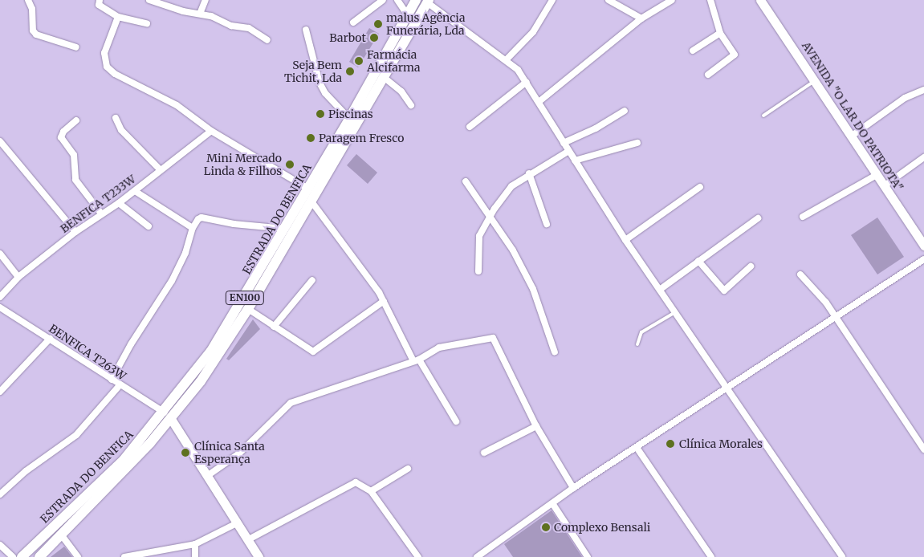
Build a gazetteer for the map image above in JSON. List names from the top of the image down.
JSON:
{
  "streets": {
    "highway": ["ESTRADA DO BENFICA", "EN100"],
    "main road": ["AVENIDA \"O LAR DO PATRIOTA\""],
    "street": ["BENFICA T233W", "BENFICA T263W"]
  },
  "crossings": [
    ["ESTRADA DO BENFICA", "BENFICA T263W"]
  ],
  "places": [
    "malus Agência Funerária, Lda",
    "Barbot",
    "Farmácia Alcifarma",
    "Seja Bem Tichit, Lda",
    "Piscinas",
    "Paragem Fresco",
    "Mini Mercado Linda & Filhos",
    "Clínica Morales",
    "Clínica Santa Esperança",
    "Complexo Bensali"
  ]
}
